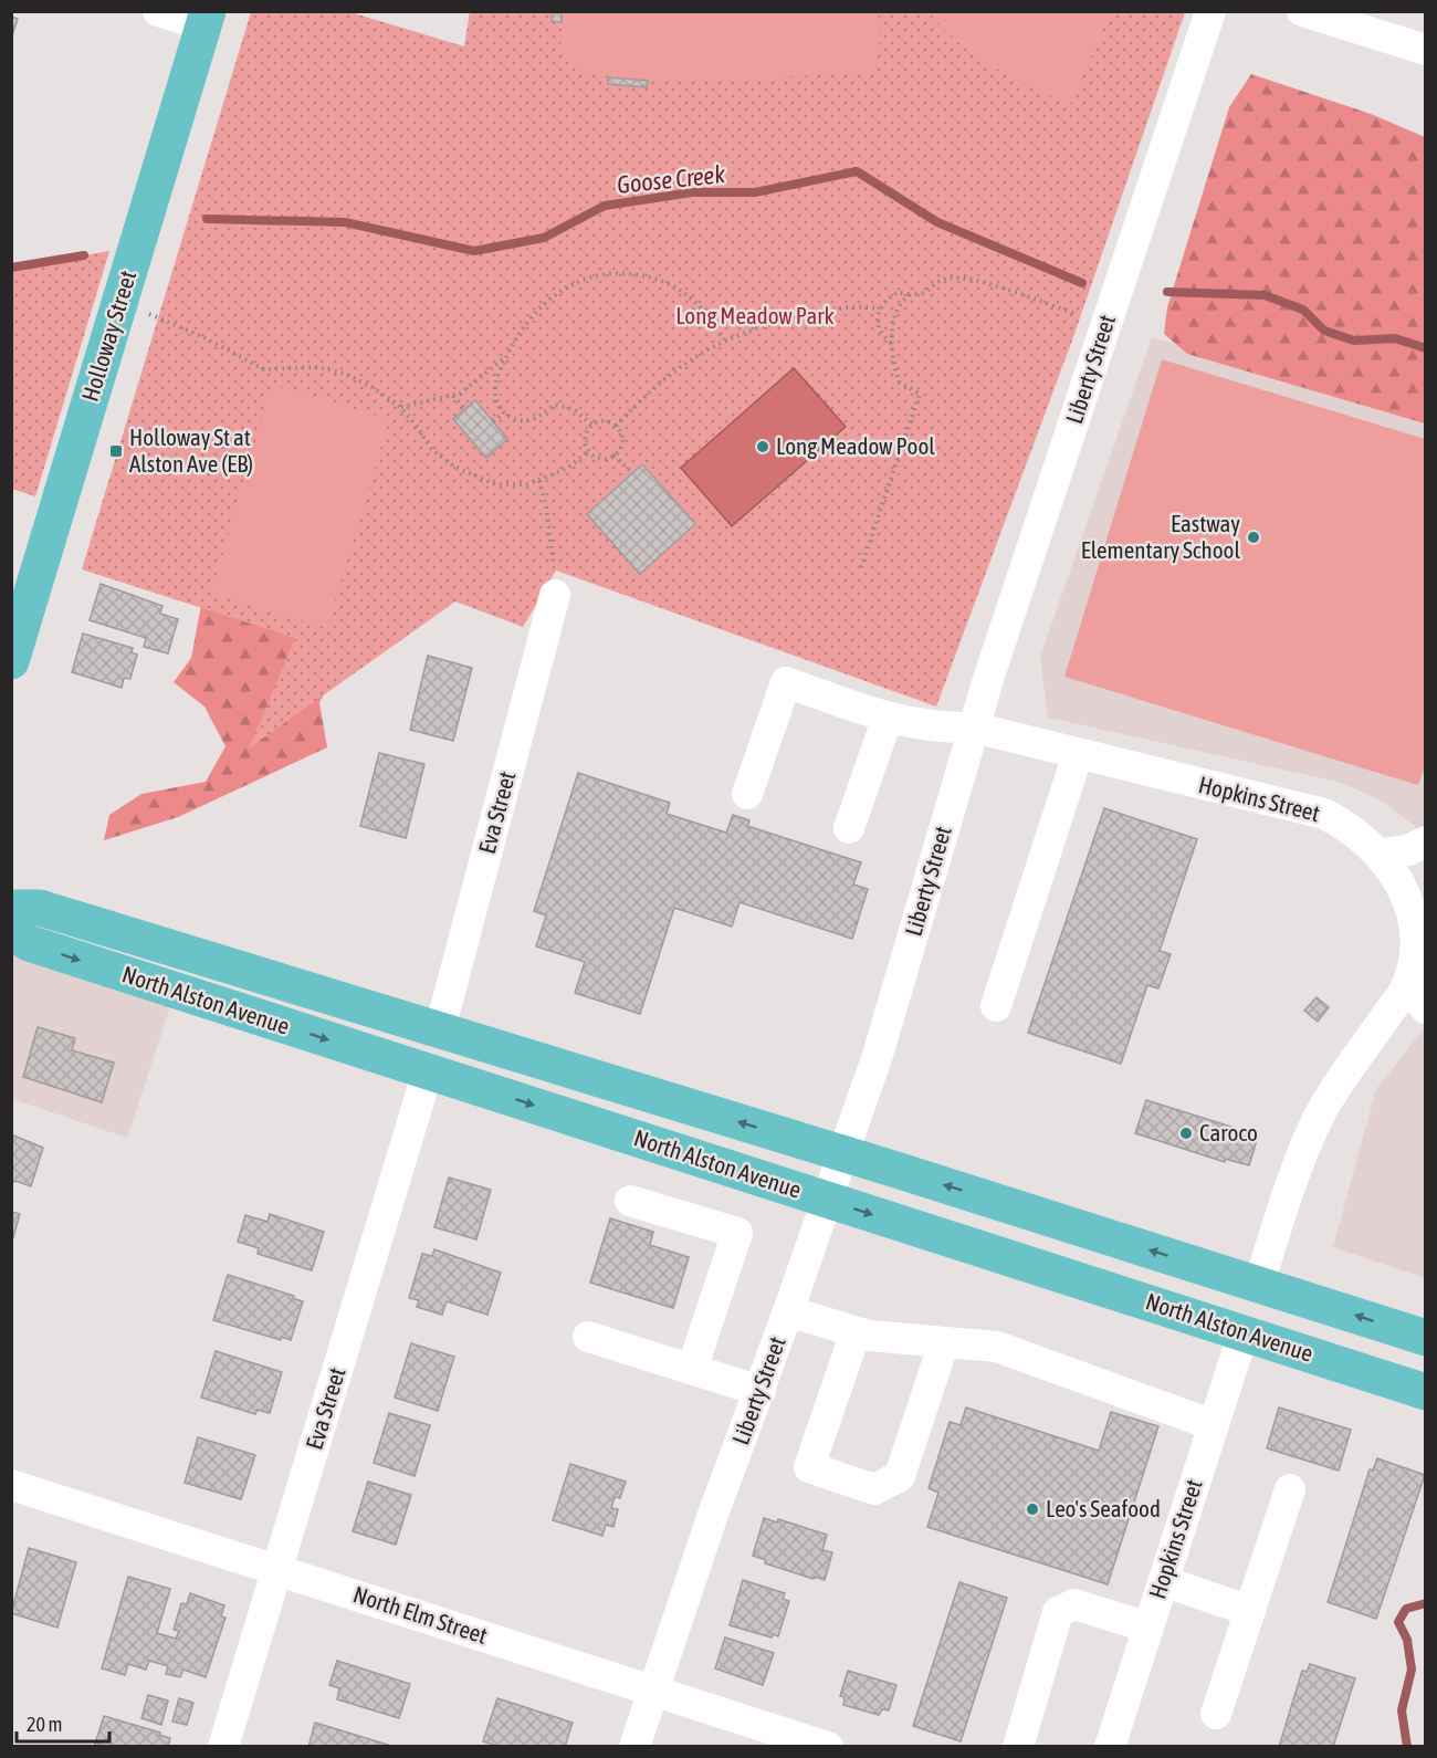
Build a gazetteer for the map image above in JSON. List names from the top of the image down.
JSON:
{
  "streets": {
    "main road": ["Holloway Street", "North Alston Avenue"],
    "street": [
      "Liberty Street",
      "Hopkins Street",
      "Eva Street",
      "North Elm Street"
    ]
  },
  "crossings": [
    ["Liberty Street", "Hopkins Street"],
    ["Liberty Street", "North Alston Avenue"],
    ["Liberty Street", "North Elm Street"],
    ["Hopkins Street", "North Alston Avenue"],
    ["Eva Street", "North Alston Avenue"],
    ["Eva Street", "North Elm Street"]
  ],
  "water": ["Goose Creek"],
  "parks": ["Long Meadow Park"],
  "places": {
    "other": [
      "Long Meadow Pool",
      "Eastway Elementary School",
      "Caroco",
      "Leo's Seafood"
    ],
    "transit": ["Holloway St at Alston Ave (EB)"]
  },
  "scale_bar": "20 m"
}
